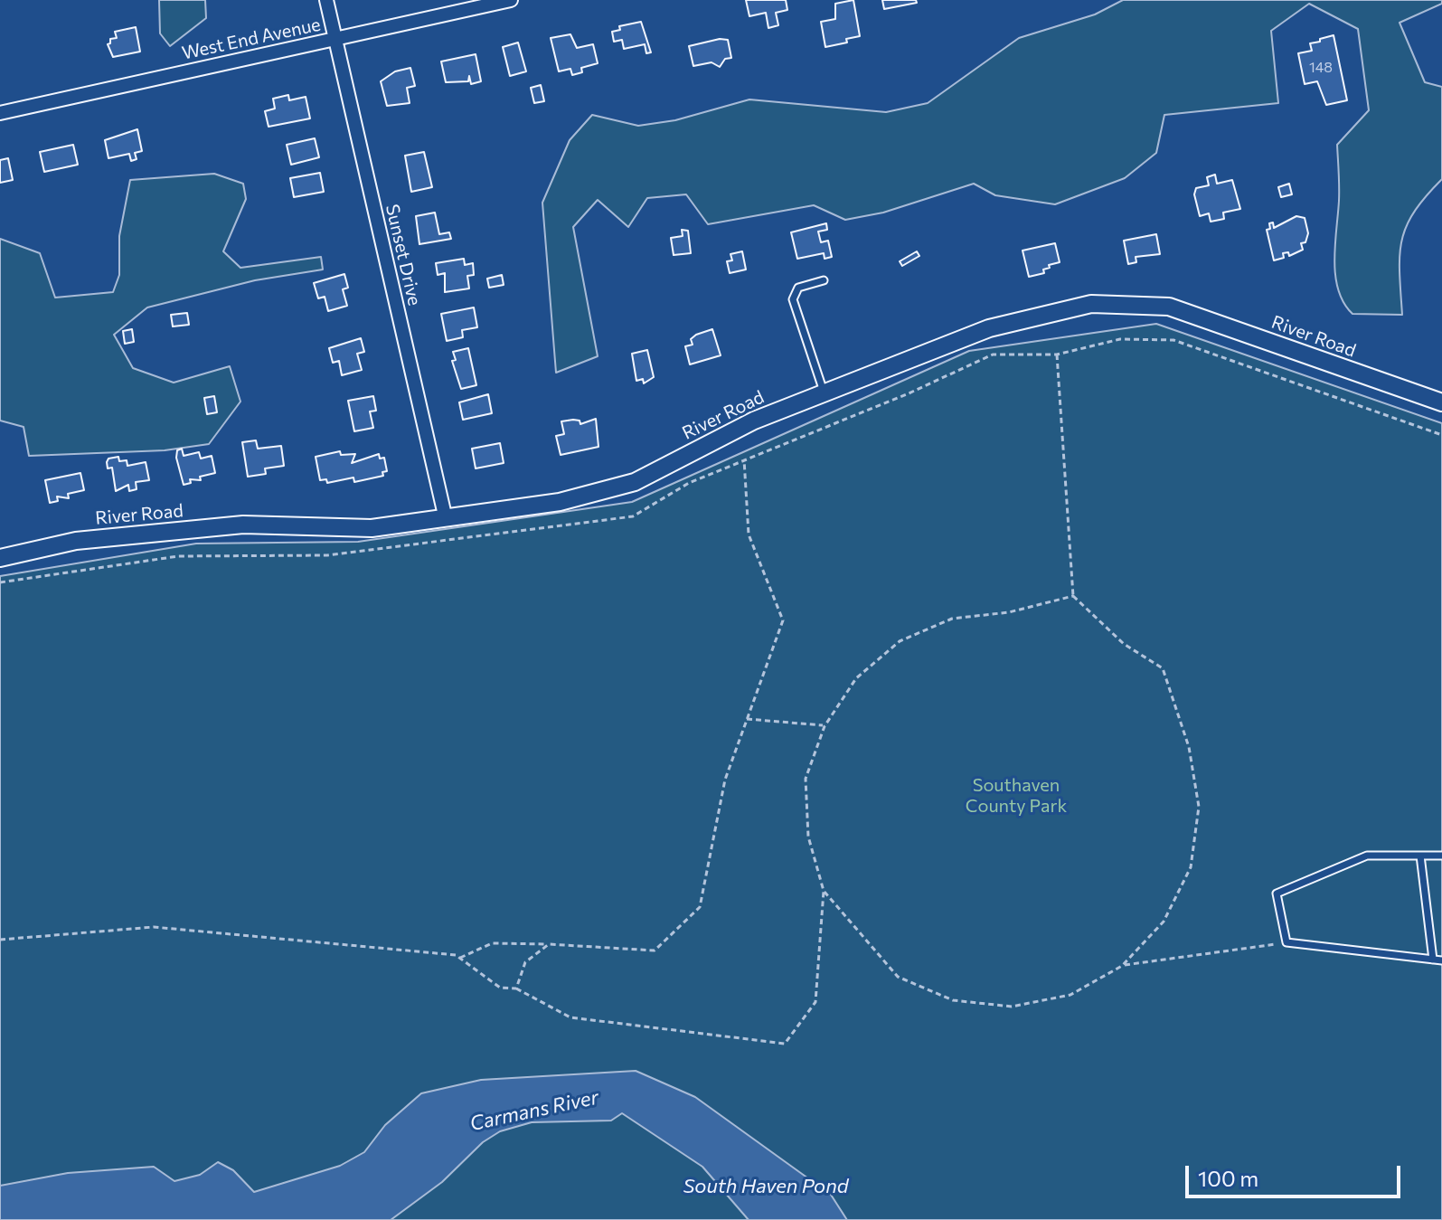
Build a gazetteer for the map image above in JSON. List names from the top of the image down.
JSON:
{
  "streets": {
    "street": ["West End Avenue", "Sunset Drive", "River Road"]
  },
  "crossings": [
    ["West End Avenue", "Sunset Drive"],
    ["Sunset Drive", "River Road"]
  ],
  "water": ["Carmans River", "South Haven Pond"],
  "parks": ["Southaven County Park"],
  "house_numbers": ["148"],
  "scale_bar": "100 m"
}
